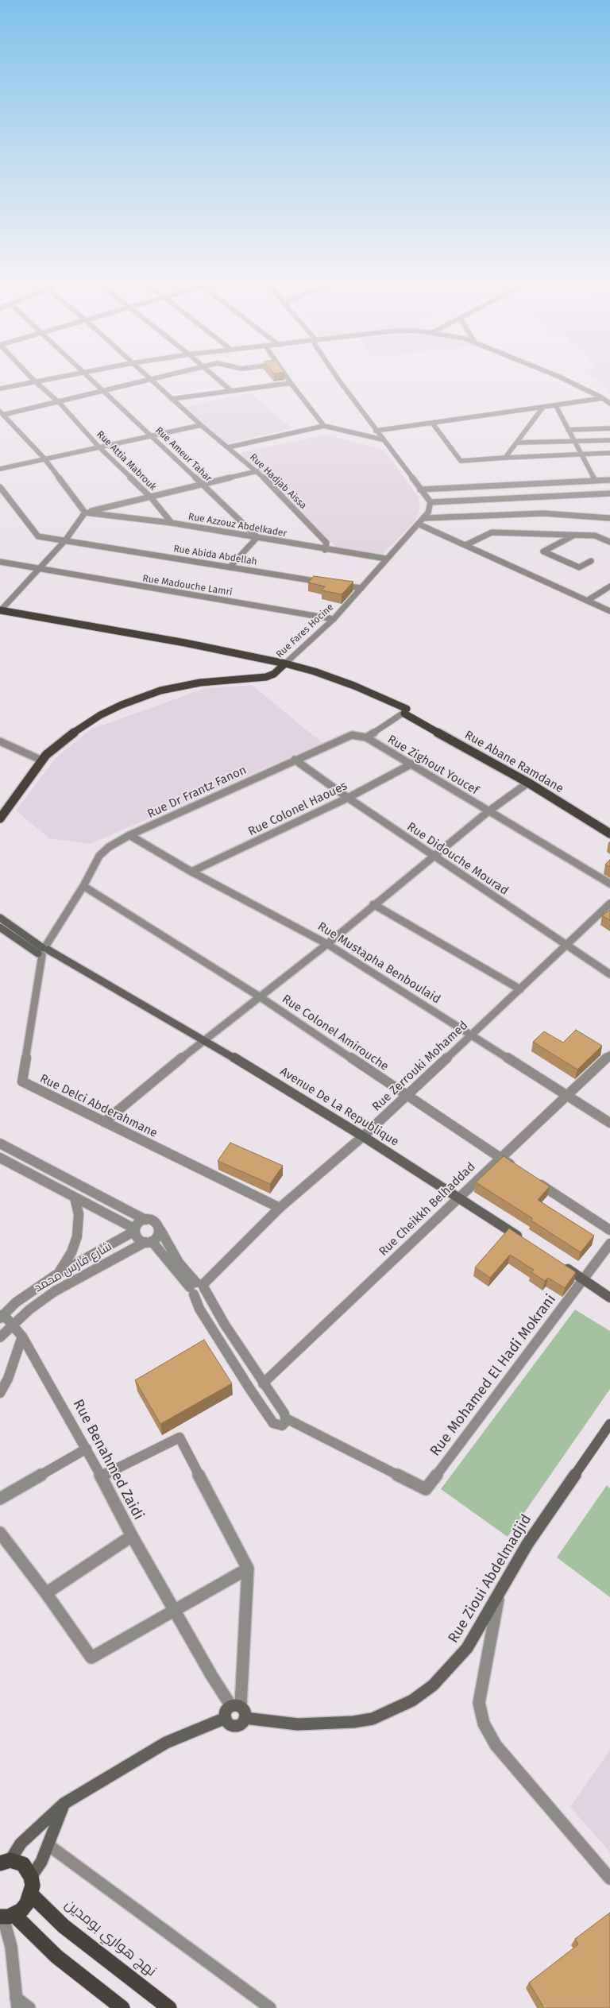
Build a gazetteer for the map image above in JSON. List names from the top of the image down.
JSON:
{
  "streets": {
    "main road": [
      "Rue Fares Hocine",
      "Rue Abane Ramdane",
      "Avenue De La Republique",
      "Rue Zioui Abdelmadjid",
      "نهج هواري بومدين"
    ],
    "street": [
      "Rue Ameur Tahar",
      "Rue Attia Mabrouk",
      "Rue Hadjab Aissa",
      "Rue Azzouz Abdelkader",
      "Rue Abida Abdellah",
      "Rue Madouche Lamri",
      "Rue Zighout Youcef",
      "Rue Dr Frantz Fanon",
      "Rue Colonel Haoues",
      "Rue Didouche Mourad",
      "Rue Mustapha Benboulaid",
      "Rue Colonel Amirouche",
      "Rue Zerrouki Mohamed",
      "Rue Delci Abderahmane",
      "Rue Cheikkh Belhaddad",
      "شارع فارس محمد",
      "Rue Mohamed El Hadi Mokrani",
      "Rue Benahmed Zaidi"
    ]
  },
  "crossings": [
    ["Rue Ameur Tahar", "Rue Azzouz Abdelkader"],
    ["Rue Attia Mabrouk", "Rue Azzouz Abdelkader"],
    ["Rue Hadjab Aissa", "Rue Azzouz Abdelkader"],
    ["Rue Azzouz Abdelkader", "Rue Fares Hocine"],
    ["Rue Madouche Lamri", "Rue Fares Hocine"],
    ["Rue Fares Hocine", "Rue Abane Ramdane"],
    ["Rue Zighout Youcef", "Rue Dr Frantz Fanon"],
    ["Rue Zighout Youcef", "Rue Colonel Haoues"],
    ["Rue Dr Frantz Fanon", "Rue Didouche Mourad"],
    ["Rue Dr Frantz Fanon", "Rue Mustapha Benboulaid"],
    ["Rue Dr Frantz Fanon", "Rue Colonel Amirouche"],
    ["Rue Dr Frantz Fanon", "Rue Delci Abderahmane"],
    ["Rue Dr Frantz Fanon", "Avenue De La Republique"],
    ["Rue Colonel Haoues", "Rue Didouche Mourad"],
    ["Rue Colonel Haoues", "Rue Mustapha Benboulaid"],
    ["Rue Didouche Mourad", "Rue Zerrouki Mohamed"],
    ["Rue Mustapha Benboulaid", "Rue Zerrouki Mohamed"],
    ["Rue Mustapha Benboulaid", "Rue Cheikkh Belhaddad"],
    ["Rue Colonel Amirouche", "Rue Zerrouki Mohamed"],
    ["Rue Colonel Amirouche", "Rue Cheikkh Belhaddad"],
    ["Rue Zerrouki Mohamed", "Rue Delci Abderahmane"],
    ["Rue Zerrouki Mohamed", "Avenue De La Republique"],
    ["Rue Delci Abderahmane", "Avenue De La Republique"],
    ["Avenue De La Republique", "Rue Cheikkh Belhaddad"],
    ["شارع فارس محمد", "Rue Benahmed Zaidi"],
    ["Rue Benahmed Zaidi", "Rue Zioui Abdelmadjid"]
  ]
}
